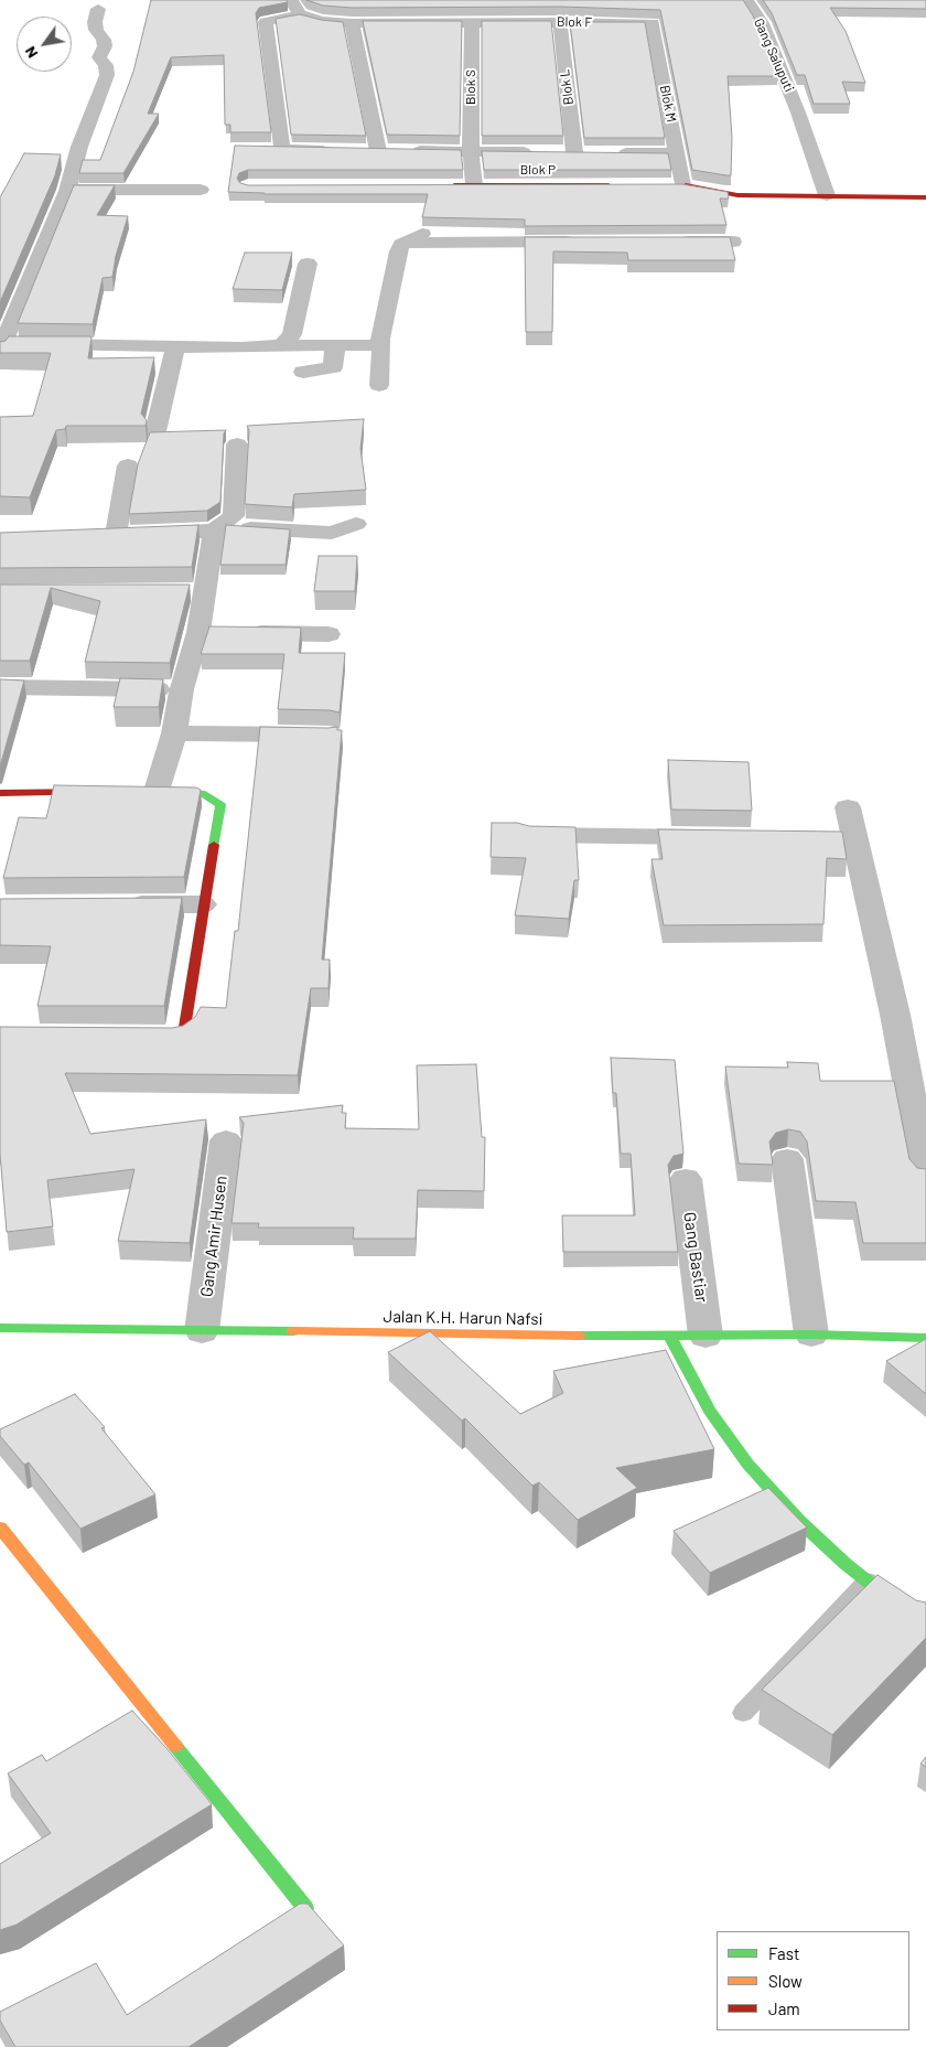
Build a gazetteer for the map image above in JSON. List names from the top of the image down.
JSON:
{
  "streets": {
    "street": [
      "Blok F",
      "Gang Saluputi",
      "Blok S",
      "Blok L",
      "Blok M",
      "Blok P",
      "Gang Amir Husen",
      "Gang Bastiar",
      "Jalan K.H. Harun Nafsi"
    ]
  },
  "crossings": [
    ["Blok F", "Blok S"],
    ["Blok F", "Blok L"],
    ["Blok F", "Blok M"],
    ["Blok S", "Blok P"],
    ["Gang Amir Husen", "Jalan K.H. Harun Nafsi"],
    ["Gang Bastiar", "Jalan K.H. Harun Nafsi"]
  ],
  "legend": ["Fast", "Slow", "Jam"],
  "north": "bottom left"
}
